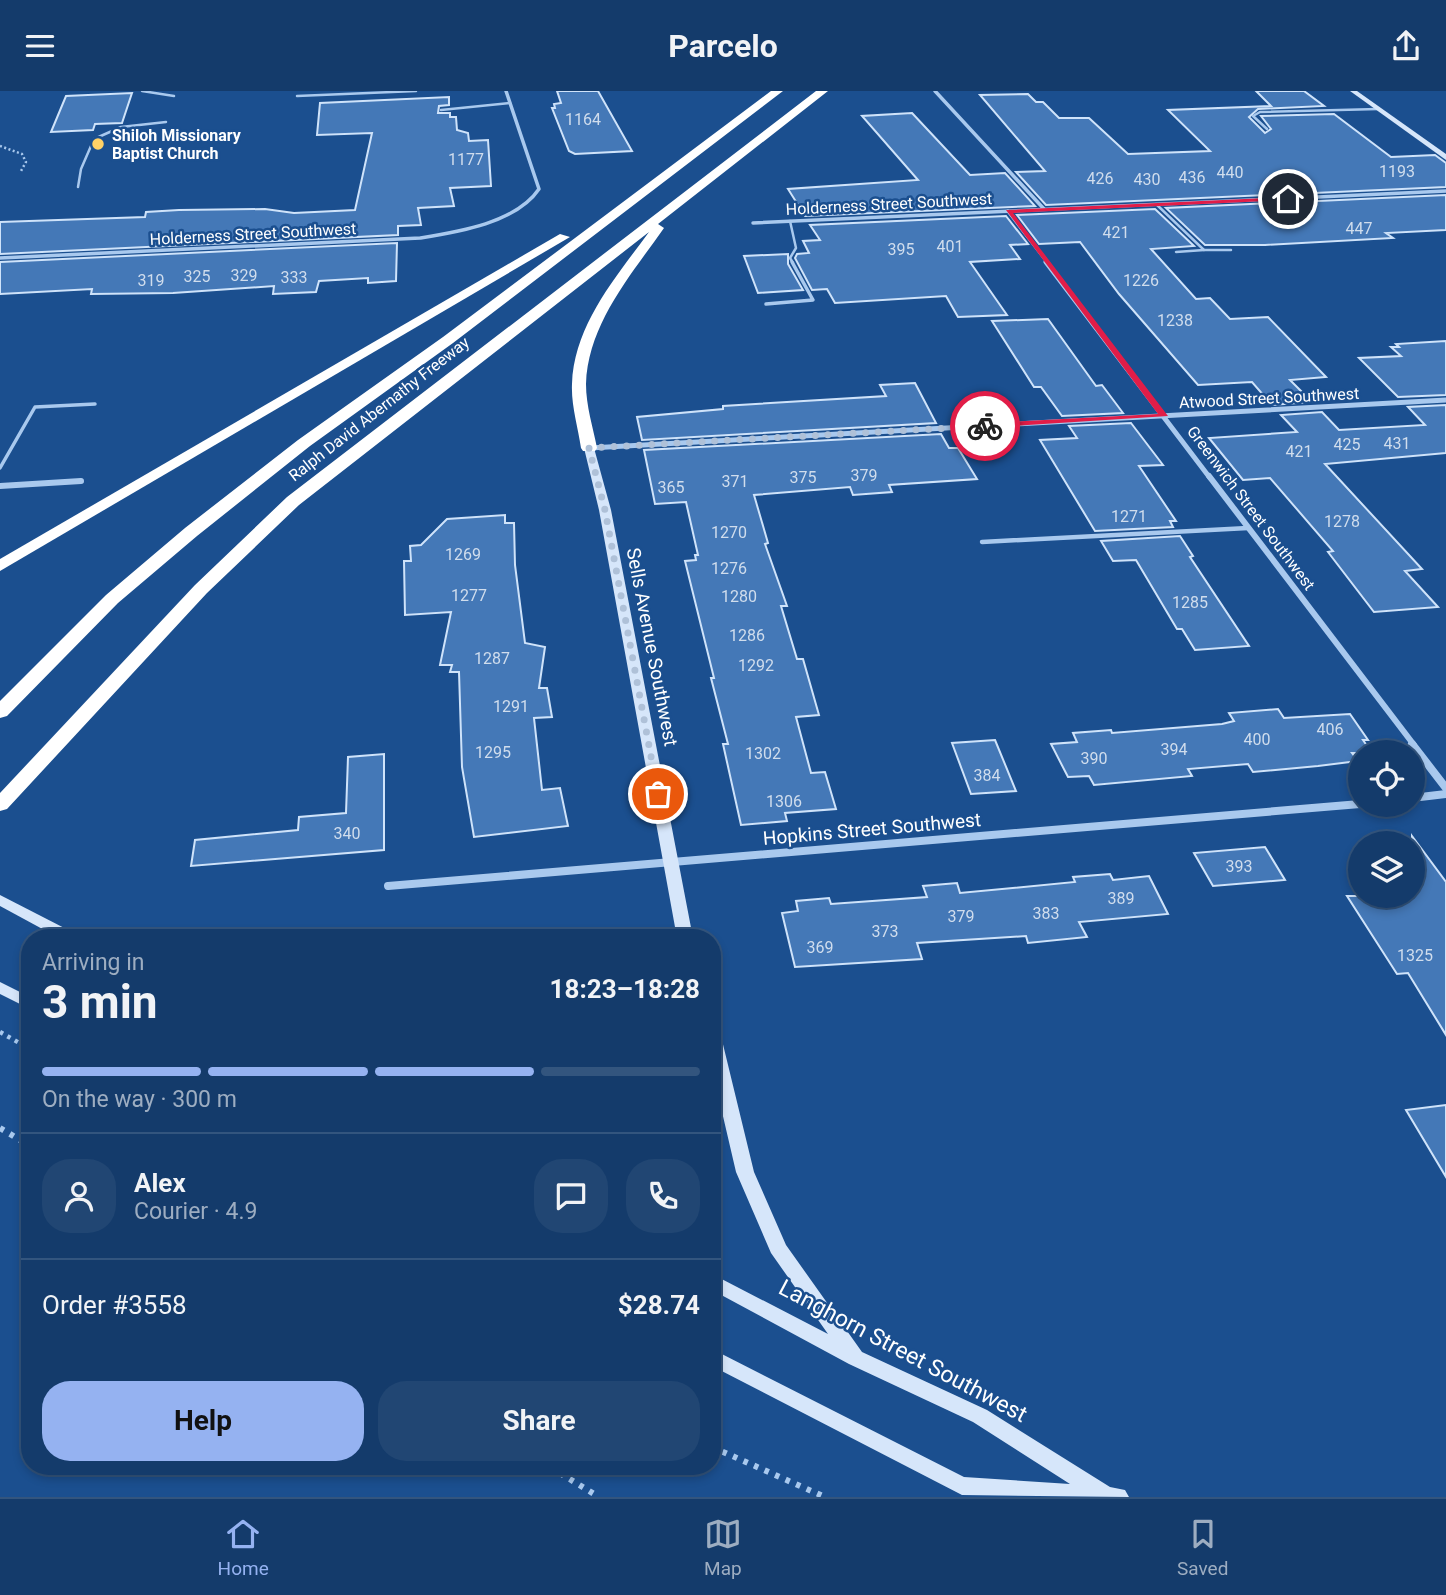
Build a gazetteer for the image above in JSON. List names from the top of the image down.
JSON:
{
  "streets": {
    "highway": ["Ralph David Abernathy Freeway"],
    "street": [
      "Holderness Street Southwest",
      "Atwood Street Southwest",
      "Greenwich Street Southwest",
      "Sells Avenue Southwest",
      "Hopkins Street Southwest",
      "Langhorn Street Southwest"
    ]
  },
  "crossings": [
    ["Holderness Street Southwest", "Greenwich Street Southwest"],
    ["Atwood Street Southwest", "Greenwich Street Southwest"],
    ["Atwood Street Southwest", "Sells Avenue Southwest"],
    ["Sells Avenue Southwest", "Hopkins Street Southwest"]
  ],
  "places": ["Shiloh Missionary Baptist Church"],
  "house_numbers": [
    "1164",
    "1177",
    "1193",
    "440",
    "436",
    "426",
    "430",
    "447",
    "421",
    "401",
    "395",
    "329",
    "325",
    "333",
    "319",
    "1226",
    "1238",
    "431",
    "425",
    "421",
    "379",
    "375",
    "371",
    "365",
    "1271",
    "1278",
    "1270",
    "1269",
    "1276",
    "1277",
    "1280",
    "1285",
    "1286",
    "1287",
    "1292",
    "1291",
    "406",
    "400",
    "394",
    "1295",
    "1302",
    "390",
    "384",
    "1306",
    "340",
    "393",
    "389",
    "383",
    "379",
    "373",
    "369",
    "1325"
  ],
  "page": {
    "header": "Parcelo",
    "heading": ["3 min", "Arriving in", "18:23–18:28"],
    "panel": [
      "Alex",
      "Courier · 4.9",
      "Order #3558",
      "$28.74"
    ],
    "bar": "On the way · 300 m",
    "buttons": ["Help", "Share"],
    "tabs": ["Home", "Map", "Saved"]
  }
}
